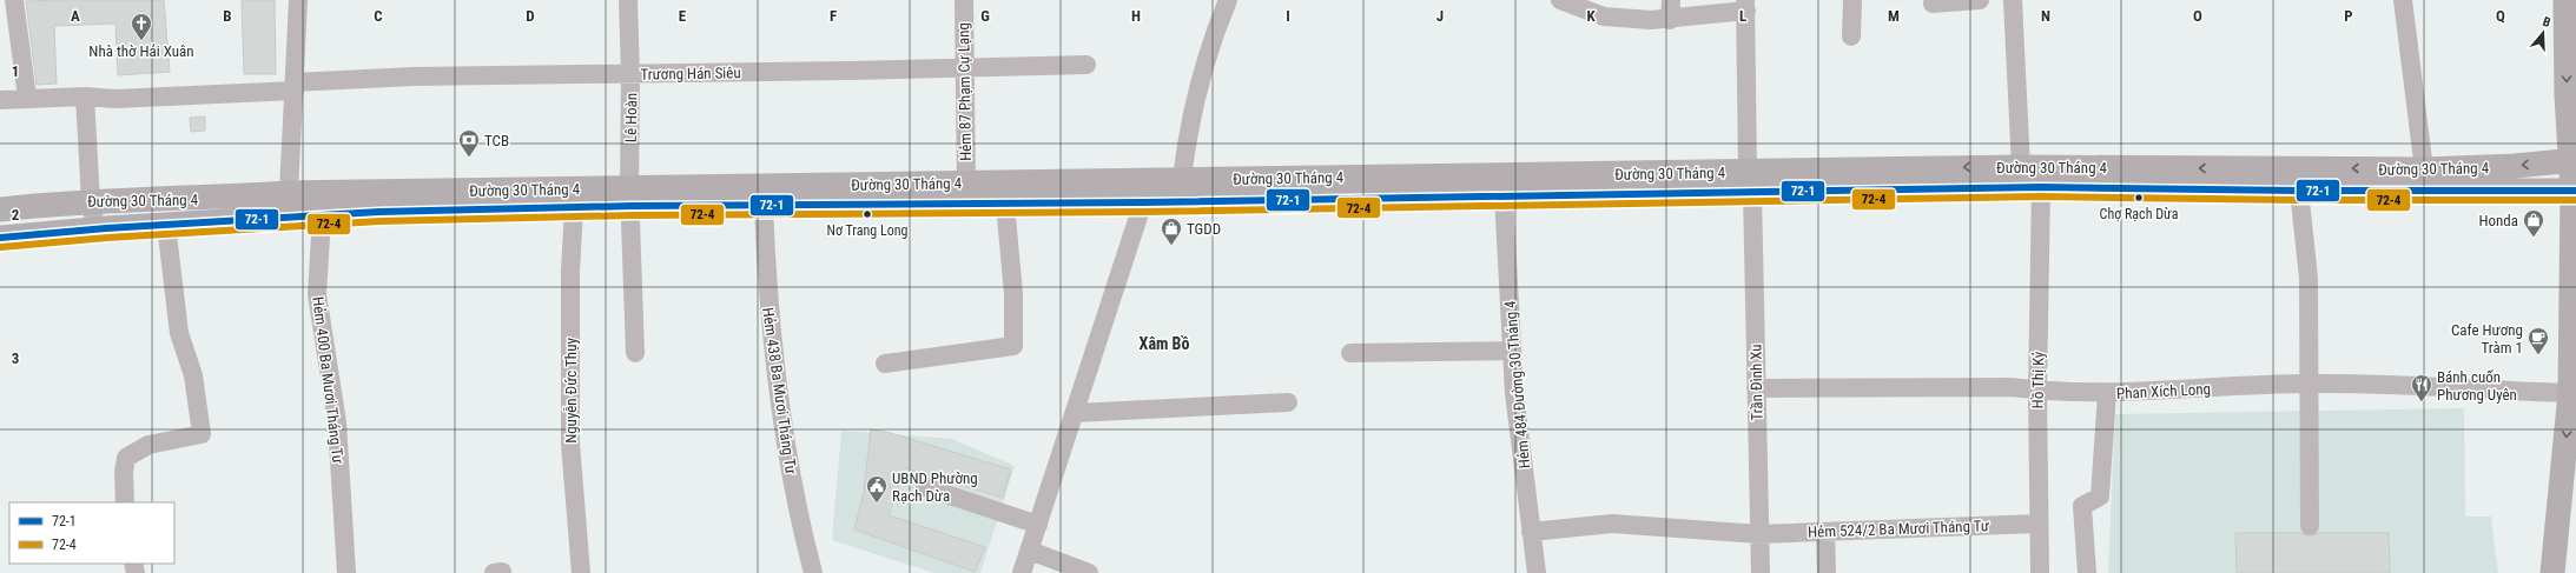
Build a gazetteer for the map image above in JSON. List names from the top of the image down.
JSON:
{
  "streets": {
    "main road": ["Đường 30 Tháng 4"],
    "street": [
      "Trương Hán Siêu",
      "Hẻm 87 Phạm Cự Lạng",
      "Lê Hoàn",
      "Hẻm 400 Ba Mươi Tháng Tư",
      "Hồ Thị Kỷ",
      "Trần Đình Xu",
      "Hẻm 484 Đường 30 Tháng 4",
      "Nguyễn Đức Thụy",
      "Hẻm 438 Ba Mươi Tháng Tư",
      "Phan Xích Long",
      "Hẻm 524/2 Ba Mươi Tháng Tư"
    ]
  },
  "crossings": [
    ["Trương Hán Siêu", "Hẻm 87 Phạm Cự Lạng"],
    ["Trương Hán Siêu", "Lê Hoàn"],
    ["Hẻm 87 Phạm Cự Lạng", "Đường 30 Tháng 4"],
    ["Lê Hoàn", "Đường 30 Tháng 4"],
    ["Đường 30 Tháng 4", "Hẻm 400 Ba Mươi Tháng Tư"],
    ["Đường 30 Tháng 4", "Hồ Thị Kỷ"],
    ["Đường 30 Tháng 4", "Trần Đình Xu"],
    ["Đường 30 Tháng 4", "Hẻm 484 Đường 30 Tháng 4"],
    ["Đường 30 Tháng 4", "Nguyễn Đức Thụy"],
    ["Đường 30 Tháng 4", "Hẻm 438 Ba Mươi Tháng Tư"],
    ["Hồ Thị Kỷ", "Phan Xích Long"],
    ["Hồ Thị Kỷ", "Hẻm 524/2 Ba Mươi Tháng Tư"],
    ["Trần Đình Xu", "Phan Xích Long"],
    ["Trần Đình Xu", "Hẻm 524/2 Ba Mươi Tháng Tư"],
    ["Hẻm 484 Đường 30 Tháng 4", "Hẻm 524/2 Ba Mươi Tháng Tư"]
  ],
  "districts": ["Xâm Bồ"],
  "places": {
    "church": ["Nhà thờ Hải Xuân"],
    "bank": ["TCB"],
    "other": ["Chợ Rạch Dừa", "Nơ Trang Long"],
    "shop": ["Honda", "TGDD"],
    "cafe": ["Cafe Hương Tràm 1"],
    "restaurant": ["Bánh cuốn Phương Uyên"],
    "public building": ["UBND Phường Rạch Dừa"]
  },
  "lines": ["transit line 72-1", "transit line 72-4"],
  "legend": ["72-1", "72-4"],
  "north": "top",
  "grid": {
    "columns": [
      "A",
      "B",
      "C",
      "D",
      "E",
      "F",
      "G",
      "H",
      "I",
      "J",
      "K",
      "L",
      "M",
      "N",
      "O",
      "P",
      "Q"
    ],
    "rows": ["1", "2", "3"]
  }
}
